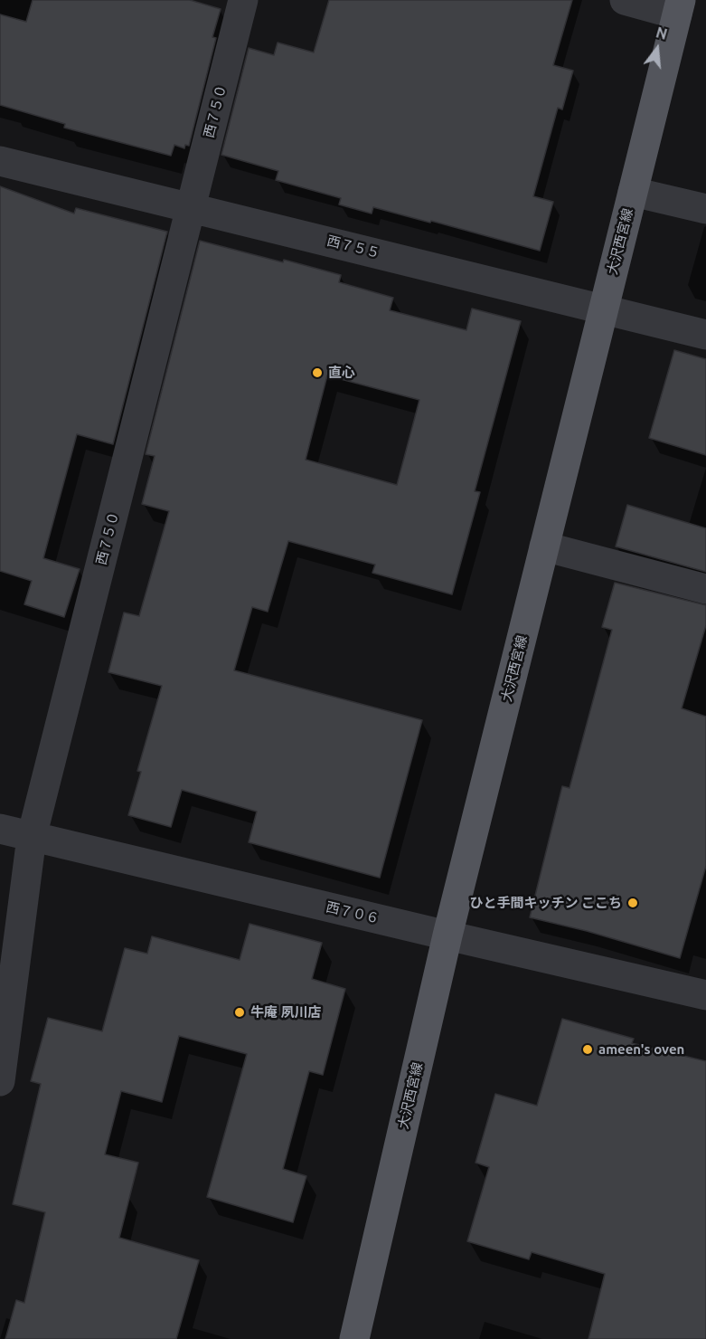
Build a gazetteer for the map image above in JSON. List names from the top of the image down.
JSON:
{
  "streets": {
    "main road": ["大沢西宮線"],
    "street": ["西７５０", "西７５５", "西７０６"]
  },
  "crossings": [
    ["西７５０", "西７５５"],
    ["西７５０", "西７０６"],
    ["大沢西宮線", "西７５５"],
    ["大沢西宮線", "西７０６"]
  ],
  "places": [
    "直心",
    "ひと手間キッチン ここち",
    "牛庵 夙川店",
    "ameen's oven"
  ],
  "north": "top"
}
